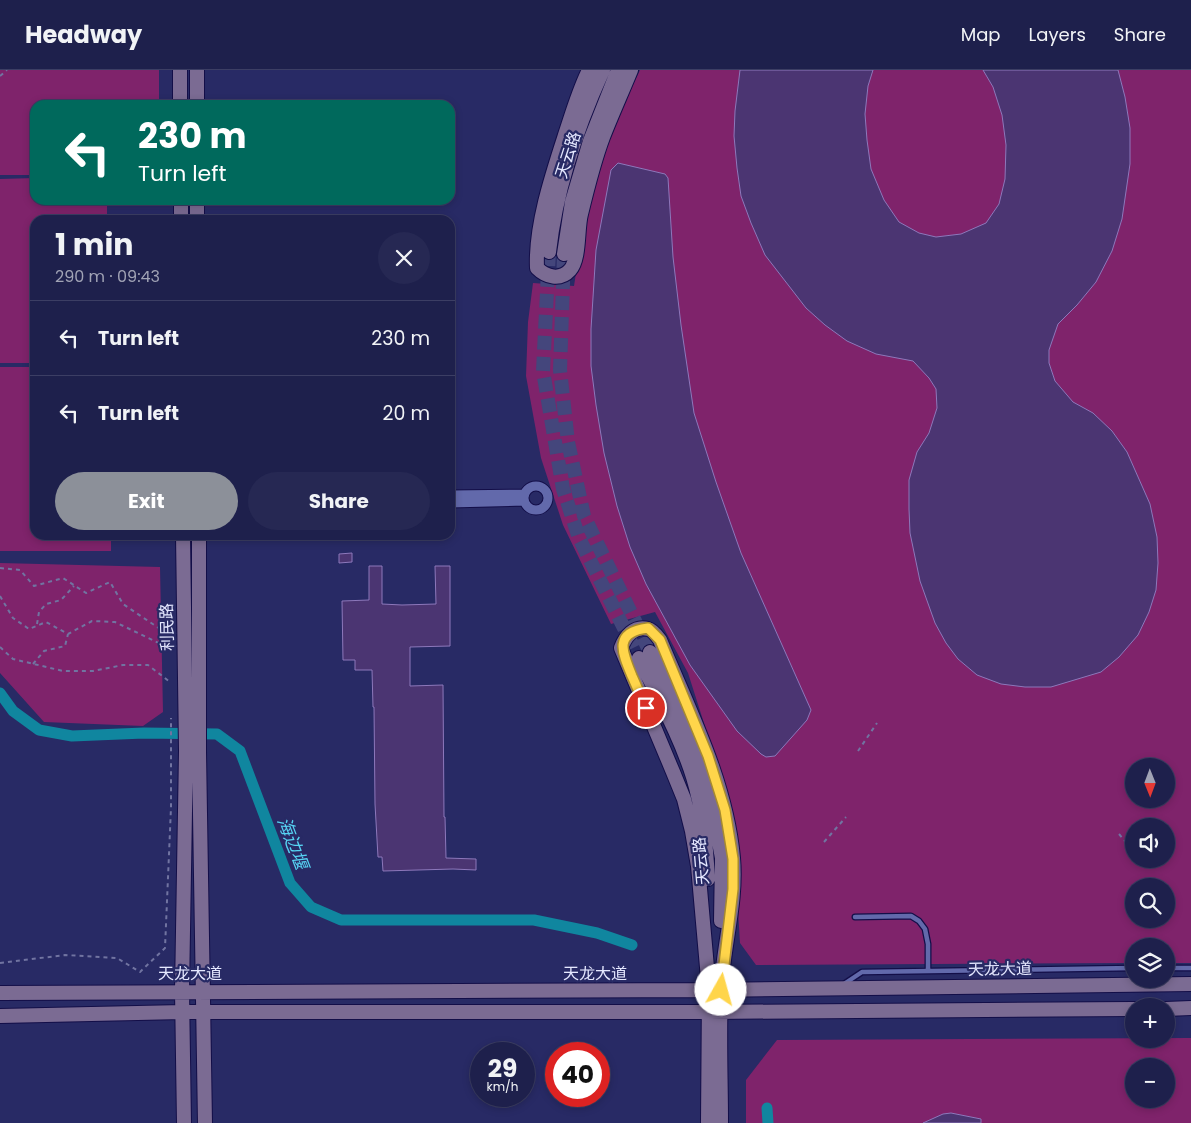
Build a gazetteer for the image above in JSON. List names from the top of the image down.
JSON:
{
  "streets": {
    "main road": ["天云路", "利民路", "天龙大道"]
  },
  "crossings": [
    ["天云路", "天龙大道"]
  ],
  "water": ["海边堰"],
  "north": "bottom",
  "page": {
    "header": "Headway",
    "nav": ["Map", "Layers", "Share"],
    "turn": ["230 m", "Turn left"],
    "heading": ["1 min", "290 m · 09:43"],
    "list": [
      {
        "name": "Turn left",
        "value": "230 m"
      },
      {
        "name": "Turn left",
        "value": "20 m"
      }
    ],
    "buttons": ["Exit", "Share"],
    "map_buttons": ["+", "−"],
    "speed": "29 km/h",
    "limit": "40"
  }
}
